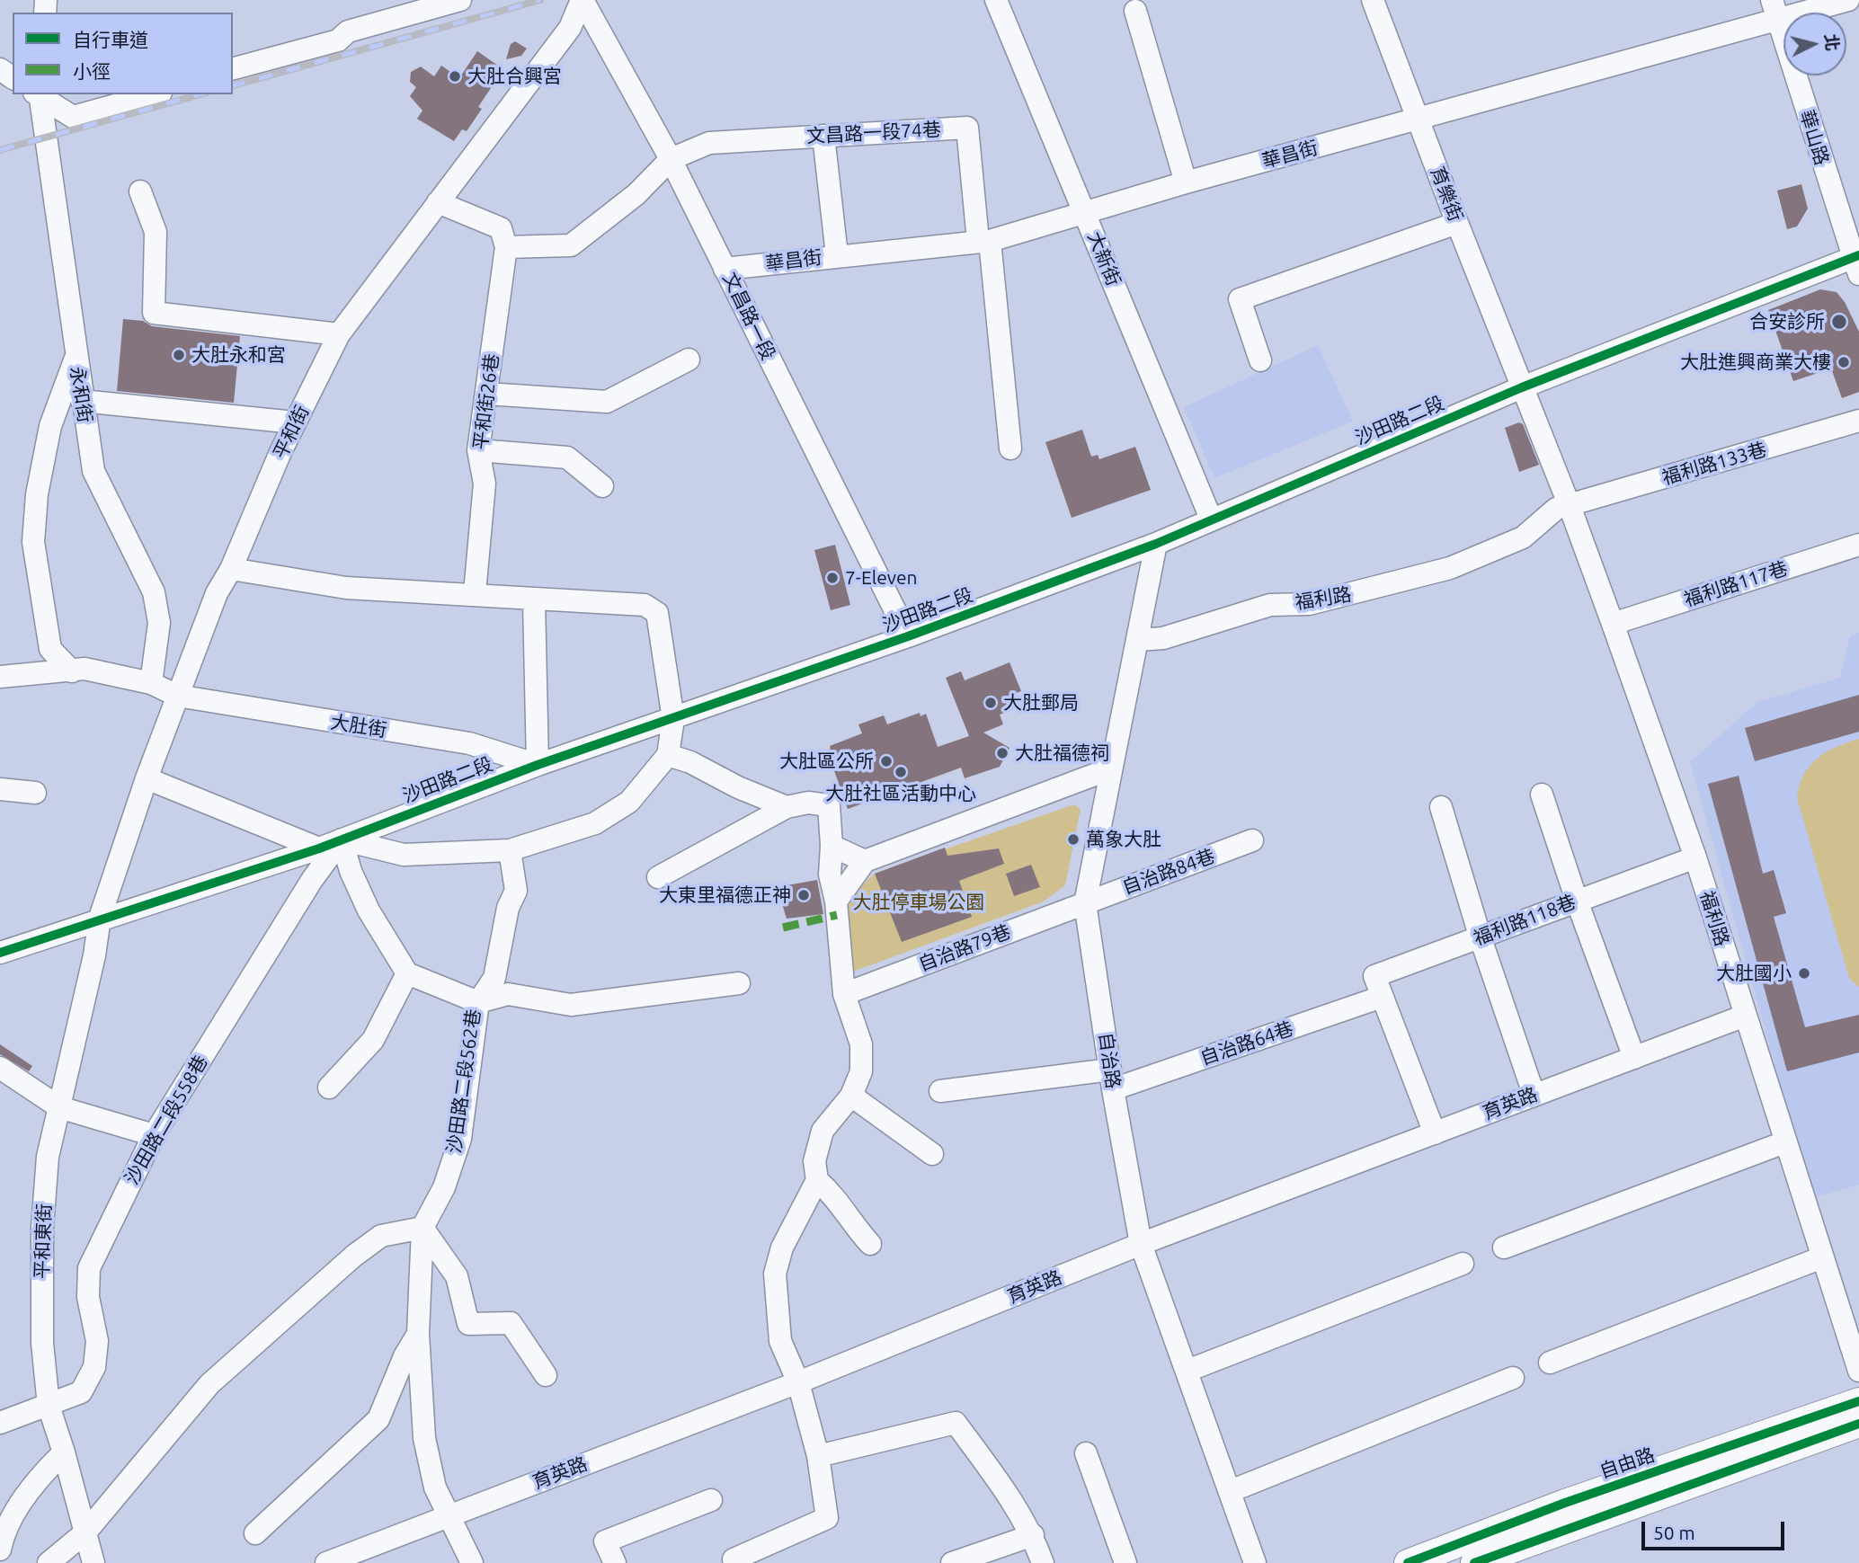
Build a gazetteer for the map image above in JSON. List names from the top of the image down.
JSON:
{
  "streets": {
    "main road": ["自由路"],
    "street": [
      "文昌路一段74巷",
      "華山路",
      "華昌街",
      "育樂街",
      "大新街",
      "文昌路一段",
      "永和街",
      "平和街26巷",
      "沙田路二段",
      "平和街",
      "福利路133巷",
      "福利路117巷",
      "福利路",
      "大肚街",
      "自治路84巷",
      "福利路118巷",
      "自治路79巷",
      "自治路64巷",
      "自治路",
      "沙田路二段562巷",
      "育英路",
      "沙田路二段558巷",
      "平和東街"
    ]
  },
  "crossings": [
    ["文昌路一段74巷", "華昌街"],
    ["文昌路一段74巷", "文昌路一段"],
    ["華山路", "華昌街"],
    ["華山路", "沙田路二段"],
    ["華昌街", "育樂街"],
    ["華昌街", "大新街"],
    ["華昌街", "文昌路一段"],
    ["育樂街", "沙田路二段"],
    ["育樂街", "福利路"],
    ["大新街", "沙田路二段"],
    ["文昌路一段", "沙田路二段"],
    ["文昌路一段", "平和街"],
    ["沙田路二段", "平和街"],
    ["沙田路二段", "福利路"],
    ["沙田路二段", "大肚街"],
    ["沙田路二段", "自治路"],
    ["沙田路二段", "沙田路二段558巷"],
    ["沙田路二段", "平和東街"],
    ["平和街", "大肚街"],
    ["平和街", "平和東街"],
    ["福利路133巷", "福利路"],
    ["福利路117巷", "福利路"],
    ["福利路", "福利路118巷"],
    ["福利路", "自治路"],
    ["福利路", "育英路"],
    ["自治路84巷", "自治路79巷"],
    ["自治路84巷", "自治路"],
    ["福利路118巷", "自治路64巷"],
    ["自治路79巷", "自治路"],
    ["自治路64巷", "自治路"],
    ["自治路", "育英路"],
    ["沙田路二段558巷", "平和東街"]
  ],
  "parks": ["大肚停車場公園"],
  "places": [
    "大肚合興宮",
    "合安診所",
    "大肚永和宮",
    "大肚進興商業大樓",
    "7-Eleven",
    "大肚郵局",
    "大肚福德祠",
    "大肚區公所",
    "大肚社區活動中心",
    "萬象大肚",
    "大東里福德正神",
    "大肚國小"
  ],
  "legend": ["自行車道", "小徑"],
  "scale_bar": "50 m",
  "north": "right"
}
